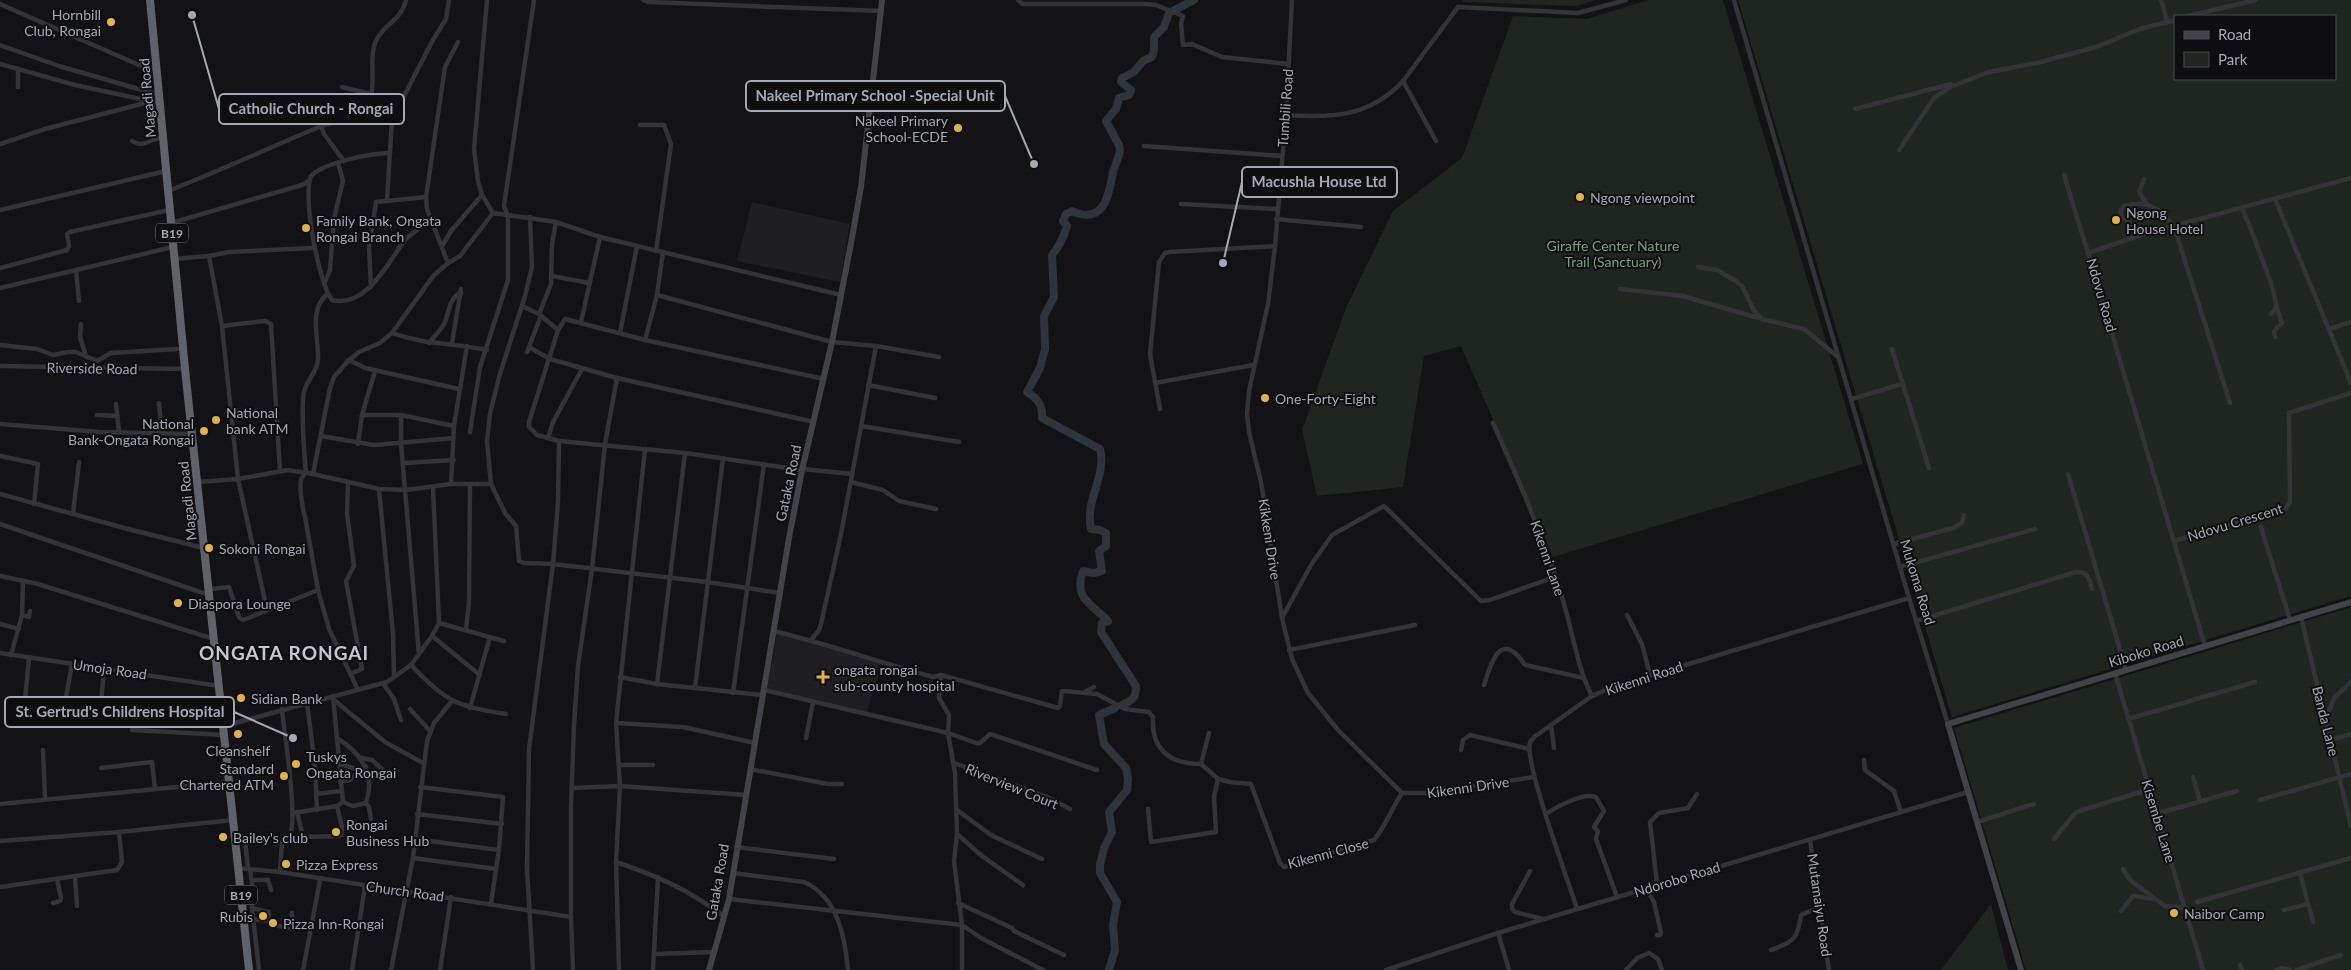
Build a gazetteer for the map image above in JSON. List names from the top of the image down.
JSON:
{
  "streets": {
    "highway": ["Magadi Road", "B19"],
    "street": [
      "Tumbili Road",
      "Ndovu Road",
      "Riverside Road",
      "Gataka Road",
      "Ndovu Crescent",
      "Kikkeni Drive",
      "Kikenni Lane",
      "Mukoma Road",
      "Kiboko Road",
      "Umoja Road",
      "Kikenni Road",
      "Banda Lane",
      "Riverview Court",
      "Kikenni Drive",
      "Kisembe Lane",
      "Kikenni Close",
      "Ndorobo Road",
      "Church Road",
      "Mutamaiyu Road"
    ]
  },
  "crossings": [
    ["Magadi Road", "Riverside Road"],
    ["Magadi Road", "Umoja Road"],
    ["Magadi Road", "Church Road"],
    ["Tumbili Road", "Kikkeni Drive"],
    ["Ndovu Road", "Ndovu Crescent"],
    ["Ndovu Road", "Kiboko Road"],
    ["Kikkeni Drive", "Kikenni Drive"],
    ["Kikkeni Drive", "Kikenni Close"],
    ["Kikenni Lane", "Kikenni Road"],
    ["Mukoma Road", "Kiboko Road"],
    ["Mukoma Road", "Kikenni Road"],
    ["Mukoma Road", "Ndorobo Road"],
    ["Kiboko Road", "Banda Lane"],
    ["Kiboko Road", "Kisembe Lane"],
    ["Kikenni Drive", "Kikenni Close"],
    ["Ndorobo Road", "Mutamaiyu Road"]
  ],
  "districts": ["ONGATA RONGAI"],
  "parks": ["Giraffe Center Nature Trail (Sanctuary)"],
  "places": {
    "other": [
      "Catholic Church - Rongai",
      "Hornbill Club, Rongai",
      "Nakeel Primary School-ECDE",
      "Nakeel Primary School -Special Unit",
      "Ngong viewpoint",
      "Ngong House Hotel",
      "Family Bank, Ongata Rongai Branch",
      "Macushla House Ltd",
      "One-Forty-Eight",
      "National bank ATM",
      "National Bank-Ongata Rongai",
      "Sokoni Rongai",
      "Diaspora Lounge",
      "Sidian Bank",
      "Cleanshelf",
      "St. Gertrud's Childrens Hospital",
      "Tuskys Ongata Rongai",
      "Standard Chartered ATM",
      "Rongai Business Hub",
      "Bailey's club",
      "Pizza Express",
      "Naibor Camp",
      "Rubis",
      "Pizza Inn-Rongai"
    ],
    "health": ["ongata rongai sub-county hospital"]
  },
  "legend": ["Road", "Park"]
}
